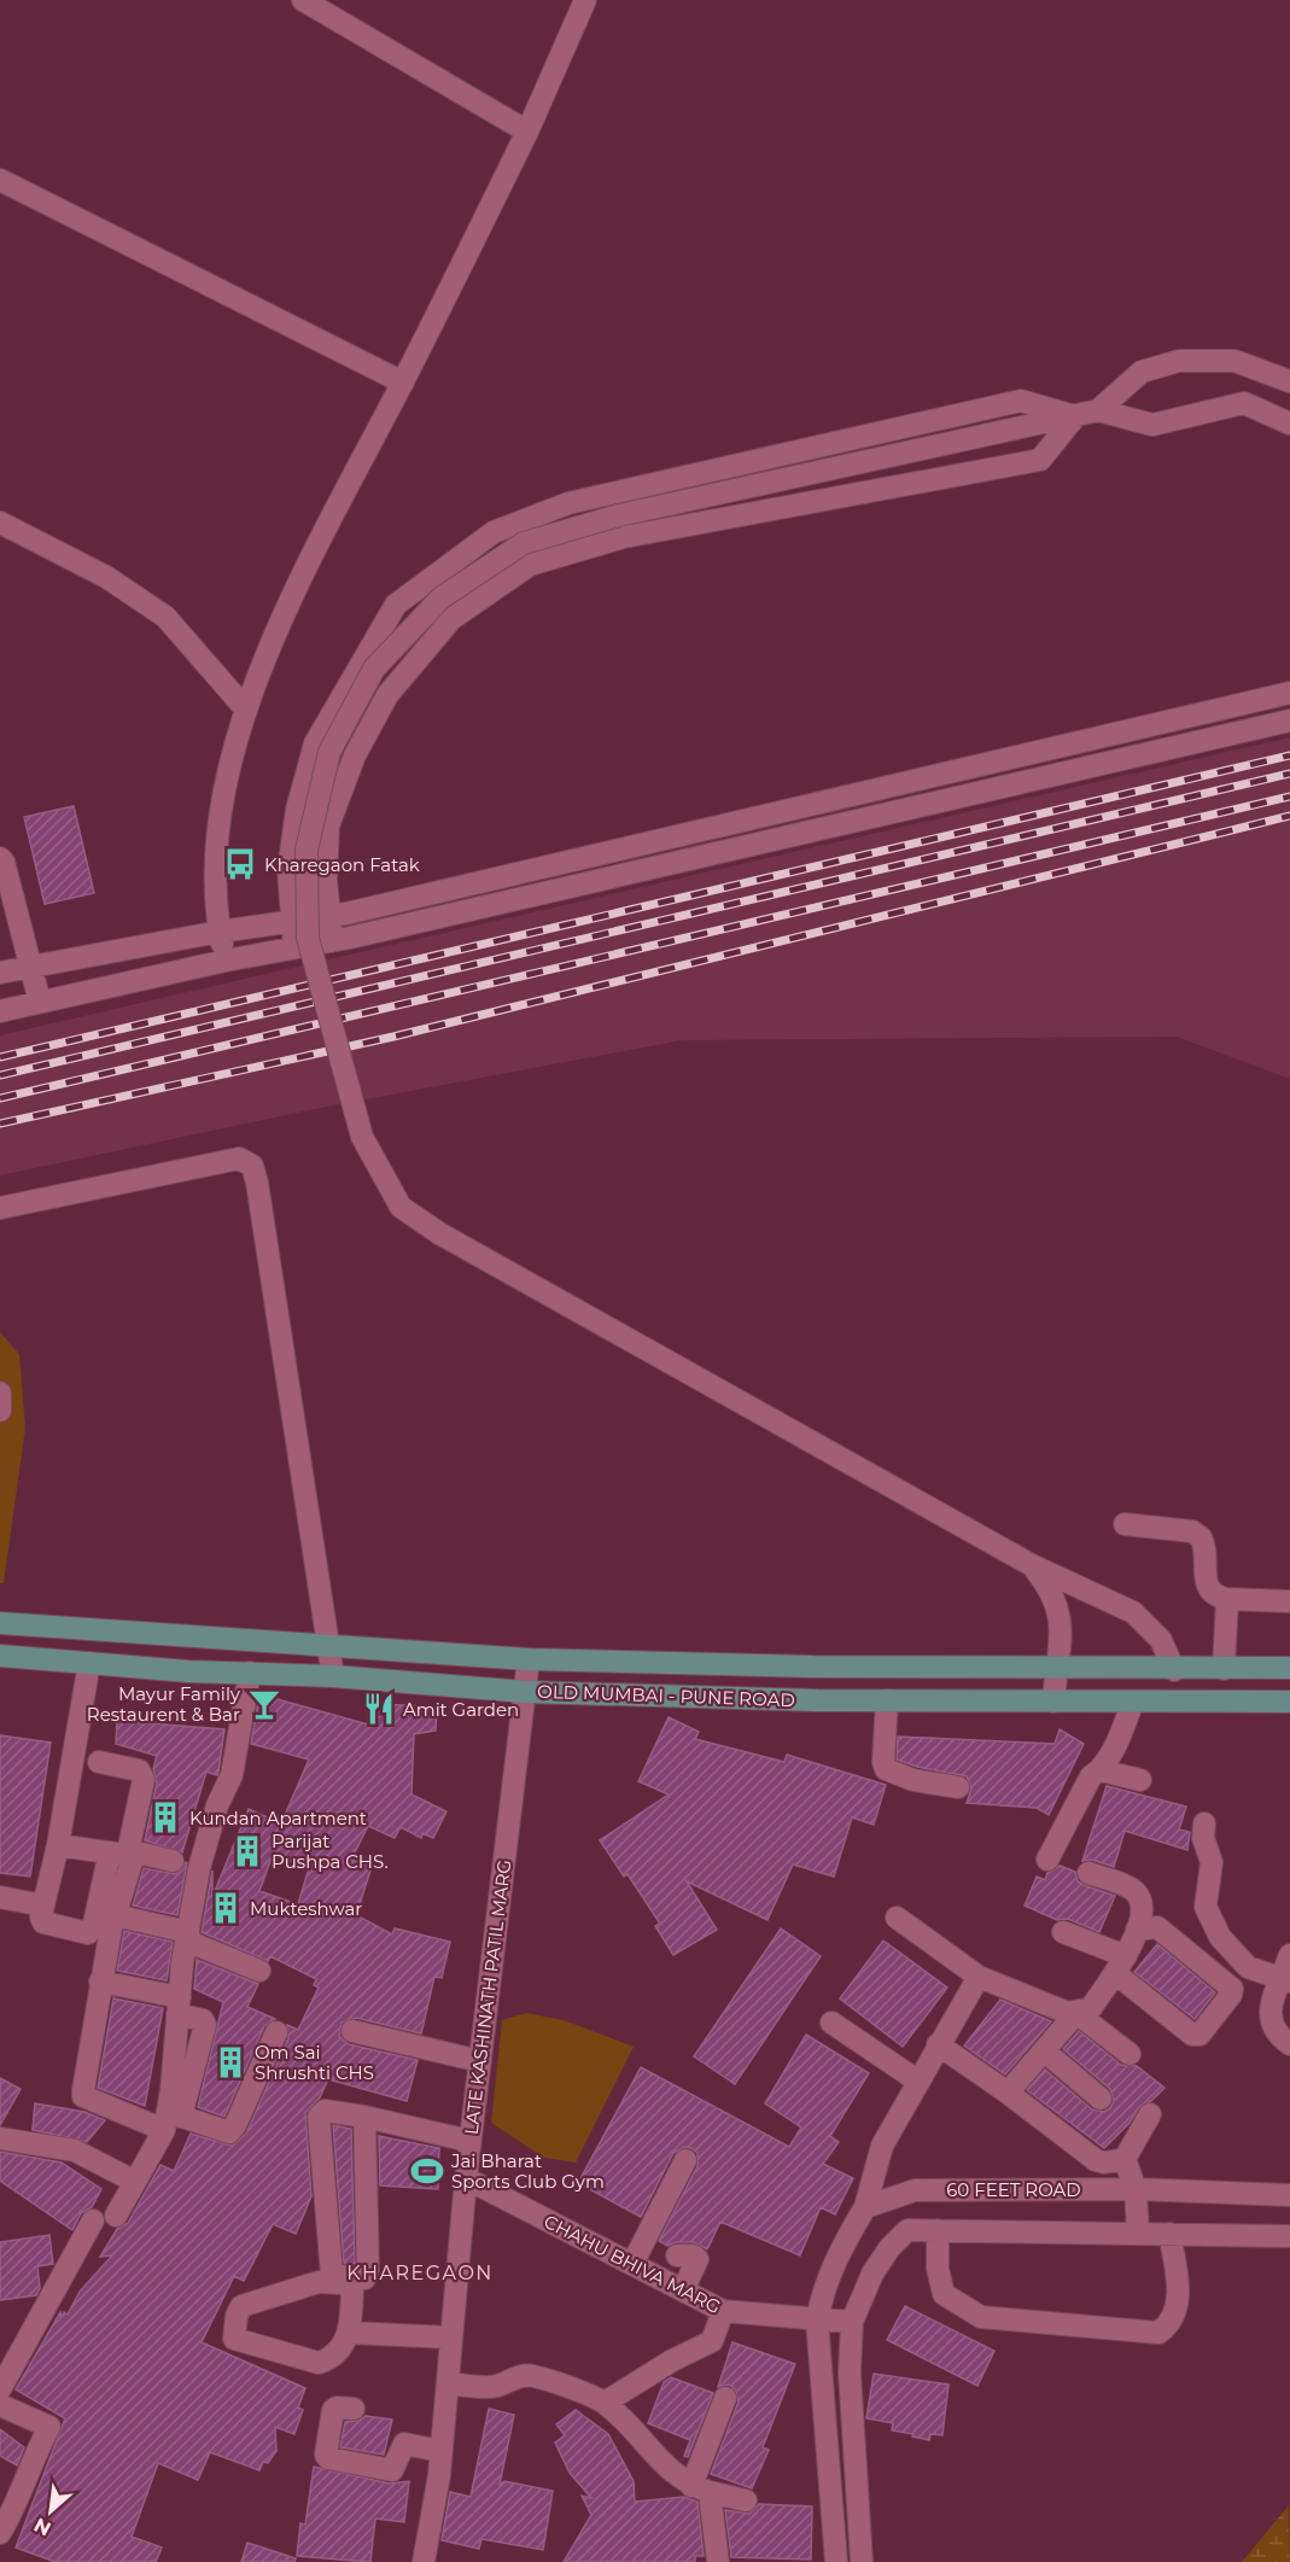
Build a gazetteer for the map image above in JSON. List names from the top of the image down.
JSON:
{
  "streets": {
    "main road": ["OLD MUMBAI - PUNE ROAD"],
    "street": ["LATE KASHINATH PATIL MARG", "60 FEET ROAD", "CHAHU BHIVA MARG"]
  },
  "crossings": [
    ["OLD MUMBAI - PUNE ROAD", "LATE KASHINATH PATIL MARG"],
    ["LATE KASHINATH PATIL MARG", "CHAHU BHIVA MARG"]
  ],
  "districts": ["KHAREGAON"],
  "places": {
    "bus stop": ["Kharegaon Fatak"],
    "bar": ["Mayur Family Restaurent & Bar"],
    "restaurant": ["Amit Garden"],
    "building": [
      "Kundan Apartment",
      "Parijat Pushpa CHS.",
      "Mukteshwar",
      "Om Sai Shrushti CHS"
    ],
    "sports": ["Jai Bharat Sports Club Gym"]
  },
  "north": "bottom left"
}
